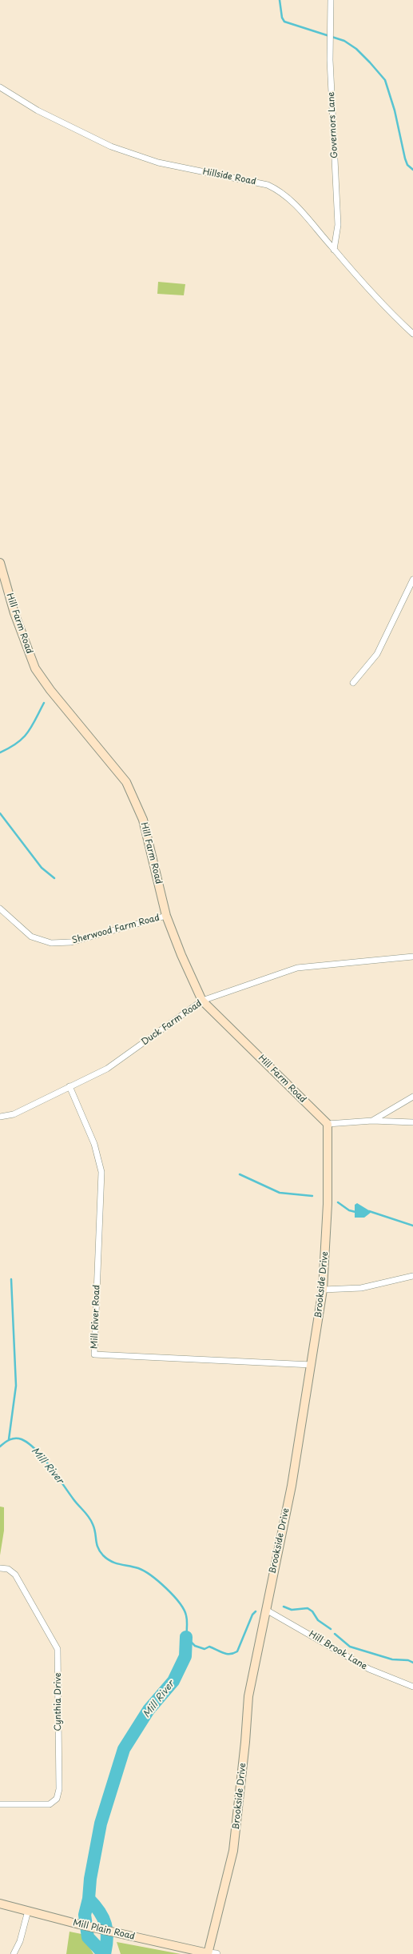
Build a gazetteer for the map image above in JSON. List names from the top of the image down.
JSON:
{
  "streets": {
    "main road": ["Hill Farm Road", "Brookside Drive", "Mill Plain Road"],
    "street": [
      "Governors Lane",
      "Hillside Road",
      "Sherwood Farm Road",
      "Duck Farm Road",
      "Mill River Road",
      "Hill Brook Lane",
      "Cynthia Drive"
    ]
  },
  "crossings": [
    ["Governors Lane", "Hillside Road"],
    ["Hill Farm Road", "Sherwood Farm Road"],
    ["Hill Farm Road", "Duck Farm Road"],
    ["Hill Farm Road", "Brookside Drive"],
    ["Duck Farm Road", "Mill River Road"],
    ["Brookside Drive", "Mill River Road"],
    ["Brookside Drive", "Hill Brook Lane"],
    ["Brookside Drive", "Mill Plain Road"]
  ],
  "water": ["Mill River"]
}
